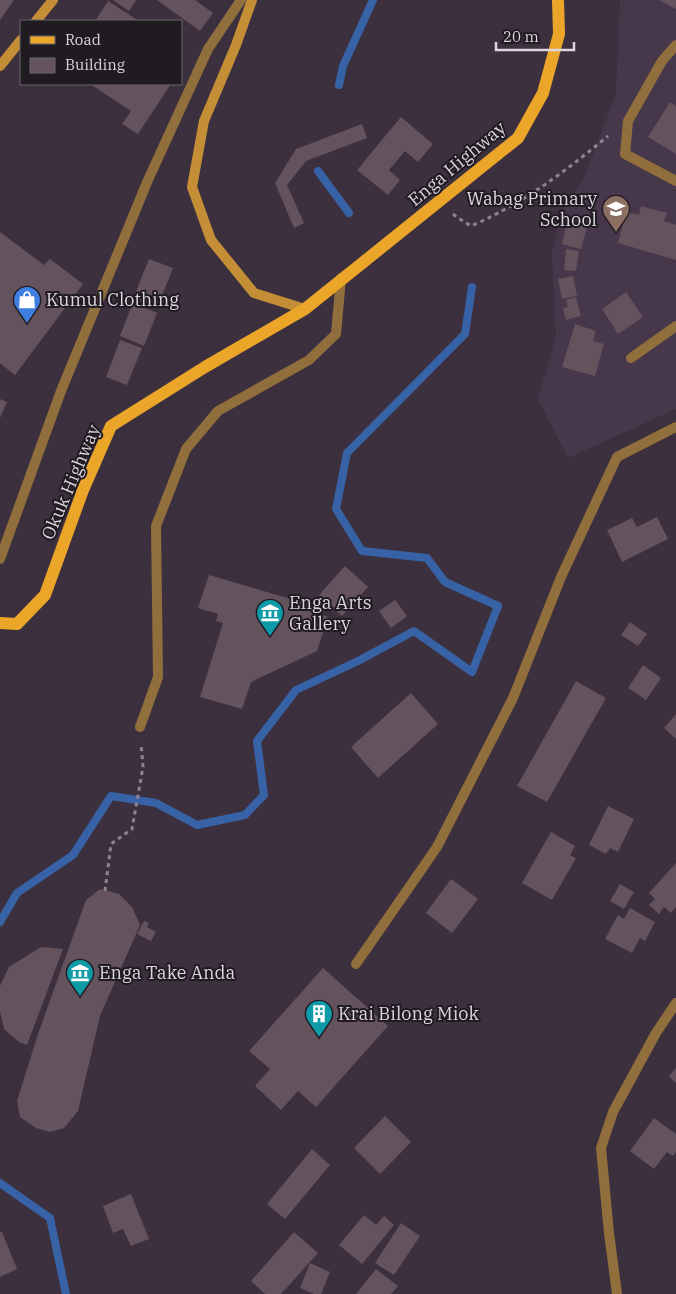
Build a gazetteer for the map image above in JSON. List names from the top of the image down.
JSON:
{
  "streets": {
    "main road": ["Enga Highway", "Okuk Highway"]
  },
  "crossings": [
    ["Enga Highway", "Okuk Highway"]
  ],
  "places": {
    "school or university": ["Wabag Primary School"],
    "shop": ["Kumul Clothing"],
    "museum": ["Enga Arts Gallery", "Enga Take Anda"],
    "building": ["Krai Bilong Miok"]
  },
  "legend": ["Road", "Building"],
  "scale_bar": "20 m"
}
